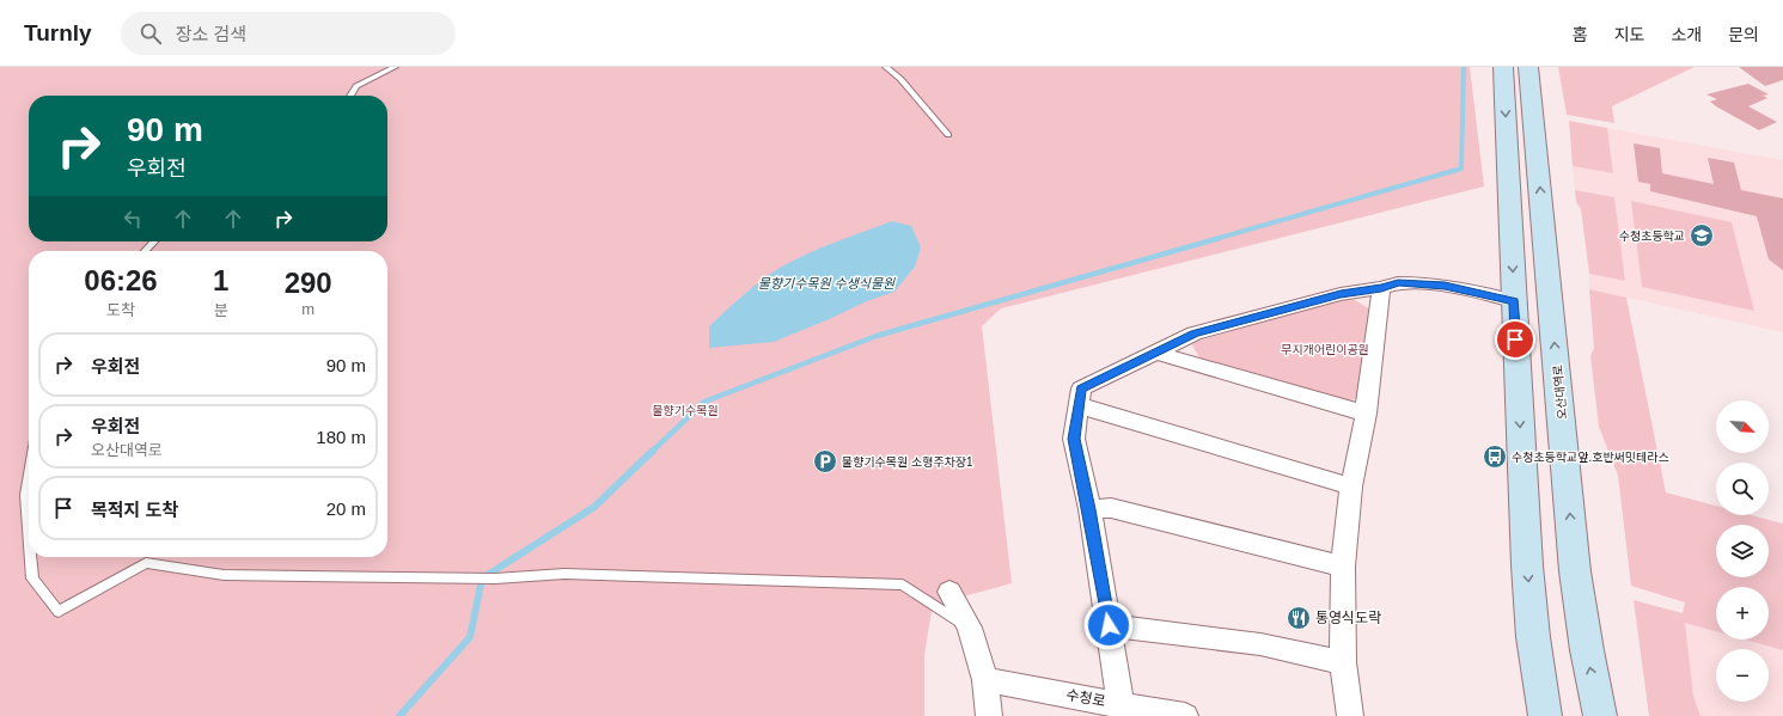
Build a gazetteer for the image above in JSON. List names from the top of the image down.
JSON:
{
  "streets": {
    "main road": ["오산대역로"],
    "street": ["수청로"]
  },
  "water": ["물향기수목원 수생식물원"],
  "parks": ["무지개어린이공원", "물향기수목원"],
  "places": {
    "school or university": ["수청초등학교"],
    "bus stop": ["수청초등학교앞.호반써밋테라스"],
    "parking": ["물향기수목원 소형주차장1"],
    "restaurant": ["통영식도락"]
  },
  "north": "bottom right",
  "page": {
    "header": "Turnly",
    "search": "장소 검색",
    "nav": [
      "홈",
      "지도",
      "소개",
      "문의"
    ],
    "turn": ["90 m", "우회전"],
    "eta": [
      "06:26",
      "도착",
      "1",
      "분",
      "290",
      "m"
    ],
    "list": [
      {
        "name": "우회전",
        "value": "90 m"
      },
      {
        "name": "우회전",
        "note": "오산대역로",
        "value": "180 m"
      },
      {
        "name": "목적지 도착",
        "value": "20 m"
      }
    ],
    "map_buttons": ["+", "−"]
  }
}
